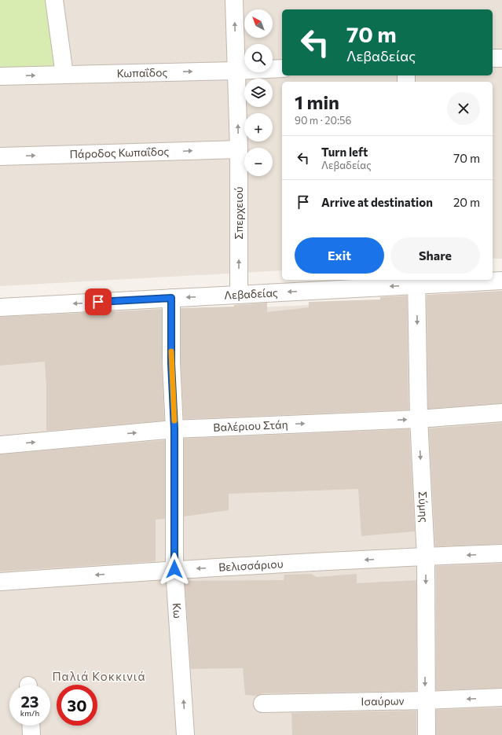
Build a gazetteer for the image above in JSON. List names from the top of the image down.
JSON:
{
  "streets": {
    "street": [
      "Κωπαΐδος",
      "Πάροδος Κωπαΐδος",
      "Σπερχειού",
      "Λεβαδείας",
      "Βαλέριου Στάη",
      "Σύμης",
      "Βελισσάριου",
      "Κω",
      "Ισαύρων"
    ]
  },
  "crossings": [
    ["Κωπαΐδος", "Σπερχειού"],
    ["Πάροδος Κωπαΐδος", "Σπερχειού"],
    ["Σπερχειού", "Λεβαδείας"],
    ["Λεβαδείας", "Σύμης"],
    ["Λεβαδείας", "Κω"],
    ["Βαλέριου Στάη", "Σύμης"],
    ["Βαλέριου Στάη", "Κω"],
    ["Σύμης", "Βελισσάριου"],
    ["Σύμης", "Ισαύρων"],
    ["Βελισσάριου", "Κω"]
  ],
  "one_way": [
    "Κωπαΐδος",
    "Πάροδος Κωπαΐδος",
    "Σπερχειού",
    "Λεβαδείας",
    "Βαλέριου Στάη",
    "Σύμης",
    "Βελισσάριου",
    "Κω"
  ],
  "districts": ["Παλιά Κοκκινιά"],
  "north": "top left",
  "page": {
    "map_buttons": ["+", "−"],
    "turn": ["70 m", "Λεβαδείας"],
    "heading": ["1 min", "90 m · 20:56"],
    "list": [
      {
        "name": "Turn left",
        "note": "Λεβαδείας",
        "value": "70 m"
      },
      {
        "name": "Arrive at destination",
        "value": "20 m"
      }
    ],
    "buttons": ["Exit", "Share"],
    "speed": "23 km/h",
    "limit": "30"
  }
}
